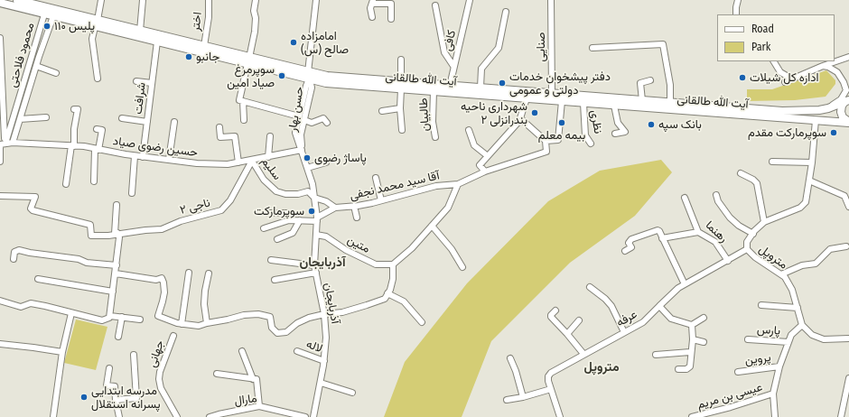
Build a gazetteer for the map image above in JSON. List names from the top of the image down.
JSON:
{
  "streets": {
    "main road": ["آیت الله طالقانی"],
    "street": [
      "اختر",
      "کافی",
      "صنایی",
      "محمود فلاحتی",
      "شرافت",
      "حسن بهار",
      "طالبیان",
      "نظری",
      "حسین رضوی صیاد",
      "سلیم",
      "آقا سید محمد نجفی",
      "ناجی ۲",
      "رهنما",
      "متین",
      "متروپل",
      "آذربایجان",
      "عرفه",
      "پارس",
      "لاله",
      "جهانی",
      "پروین",
      "عیسی بن مریم",
      "مارال"
    ]
  },
  "crossings": [
    ["اختر", "آیت الله طالقانی"],
    ["کافی", "آیت الله طالقانی"],
    ["صنایی", "آیت الله طالقانی"],
    ["محمود فلاحتی", "آیت الله طالقانی"],
    ["محمود فلاحتی", "حسین رضوی صیاد"],
    ["آیت الله طالقانی", "شرافت"],
    ["آیت الله طالقانی", "حسن بهار"],
    ["آیت الله طالقانی", "طالبیان"],
    ["آیت الله طالقانی", "نظری"],
    ["آیت الله طالقانی", "متروپل"],
    ["شرافت", "حسین رضوی صیاد"],
    ["حسن بهار", "حسین رضوی صیاد"],
    ["حسن بهار", "آذربایجان"],
    ["حسین رضوی صیاد", "سلیم"],
    ["حسین رضوی صیاد", "ناجی ۲"],
    ["حسین رضوی صیاد", "آذربایجان"],
    ["سلیم", "ناجی ۲"],
    ["سلیم", "آذربایجان"],
    ["رهنما", "عرفه"],
    ["متین", "آذربایجان"],
    ["متروپل", "عرفه"],
    ["آذربایجان", "لاله"]
  ],
  "districts": ["آذربایجان", "متروپل"],
  "places": [
    "پلیس ۱۱۰",
    "امامزاده صالح (س)",
    "جانبو",
    "سوپرمرغ صیاد امین",
    "اداره کل شیلات",
    "دفتر پیشخوان خدمات دولتی و عمومی",
    "شهرداری ناحیه ۲ بندرانزلی",
    "بیمه معلم",
    "بانک سپه",
    "سوپرمارکت مقدم",
    "پاساژ رضوی",
    "سوپرمارکت",
    "مدرسه ابتدایی پسرانه استقلال"
  ],
  "legend": ["Road", "Park"]
}
